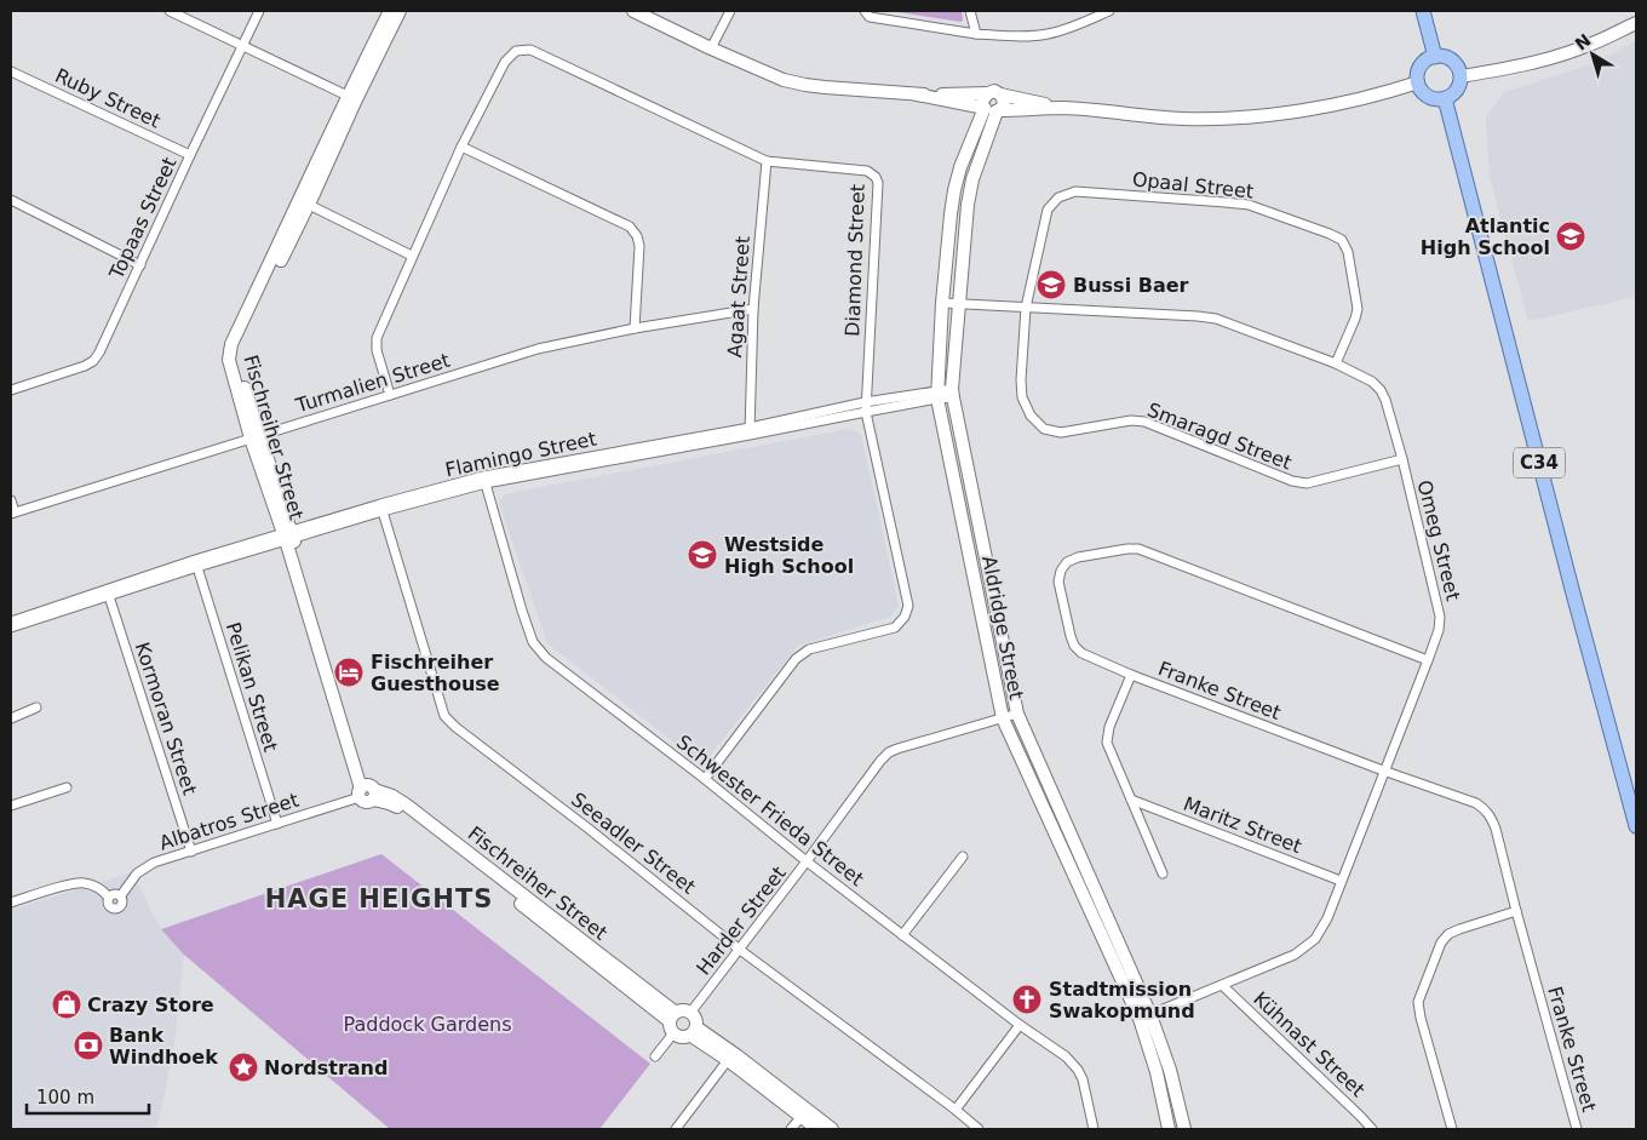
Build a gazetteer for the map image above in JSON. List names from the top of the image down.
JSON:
{
  "streets": {
    "main road": ["C34"],
    "street": [
      "Ruby Street",
      "Opaal Street",
      "Topaas Street",
      "Diamond Street",
      "Agaat Street",
      "Turmalien Street",
      "Smaragd Street",
      "Fischreiher Street",
      "Flamingo Street",
      "Omeg Street",
      "Aldridge Street",
      "Pelikan Street",
      "Franke Street",
      "Kormoran Street",
      "Schwester Frieda Street",
      "Albatros Street",
      "Maritz Street",
      "Seeadler Street",
      "Harder Street",
      "Kühnast Street"
    ]
  },
  "crossings": [
    ["Ruby Street", "Topaas Street"],
    ["Opaal Street", "Smaragd Street"],
    ["Opaal Street", "Omeg Street"],
    ["Diamond Street", "Agaat Street"],
    ["Diamond Street", "Turmalien Street"],
    ["Diamond Street", "Flamingo Street"],
    ["Diamond Street", "Schwester Frieda Street"],
    ["Agaat Street", "Turmalien Street"],
    ["Agaat Street", "Flamingo Street"],
    ["Turmalien Street", "Fischreiher Street"],
    ["Smaragd Street", "Omeg Street"],
    ["Fischreiher Street", "Flamingo Street"],
    ["Fischreiher Street", "Albatros Street"],
    ["Fischreiher Street", "Harder Street"],
    ["Flamingo Street", "Aldridge Street"],
    ["Flamingo Street", "Pelikan Street"],
    ["Flamingo Street", "Kormoran Street"],
    ["Flamingo Street", "Schwester Frieda Street"],
    ["Flamingo Street", "Seeadler Street"],
    ["Omeg Street", "Aldridge Street"],
    ["Omeg Street", "Franke Street"],
    ["Omeg Street", "Maritz Street"],
    ["Omeg Street", "Kühnast Street"],
    ["Aldridge Street", "Harder Street"],
    ["Pelikan Street", "Albatros Street"],
    ["Kormoran Street", "Albatros Street"],
    ["Schwester Frieda Street", "Harder Street"],
    ["Seeadler Street", "Harder Street"]
  ],
  "districts": ["HAGE HEIGHTS"],
  "parks": ["Paddock Gardens"],
  "places": {
    "school or university": ["Atlantic High School", "Bussi Baer", "Westside High School"],
    "hotel": ["Fischreiher Guesthouse"],
    "church": ["Stadtmission Swakopmund"],
    "shop": ["Crazy Store"],
    "bank": ["Bank Windhoek"],
    "place": ["Nordstrand"]
  },
  "scale_bar": "100 m",
  "north": "top left"
}
